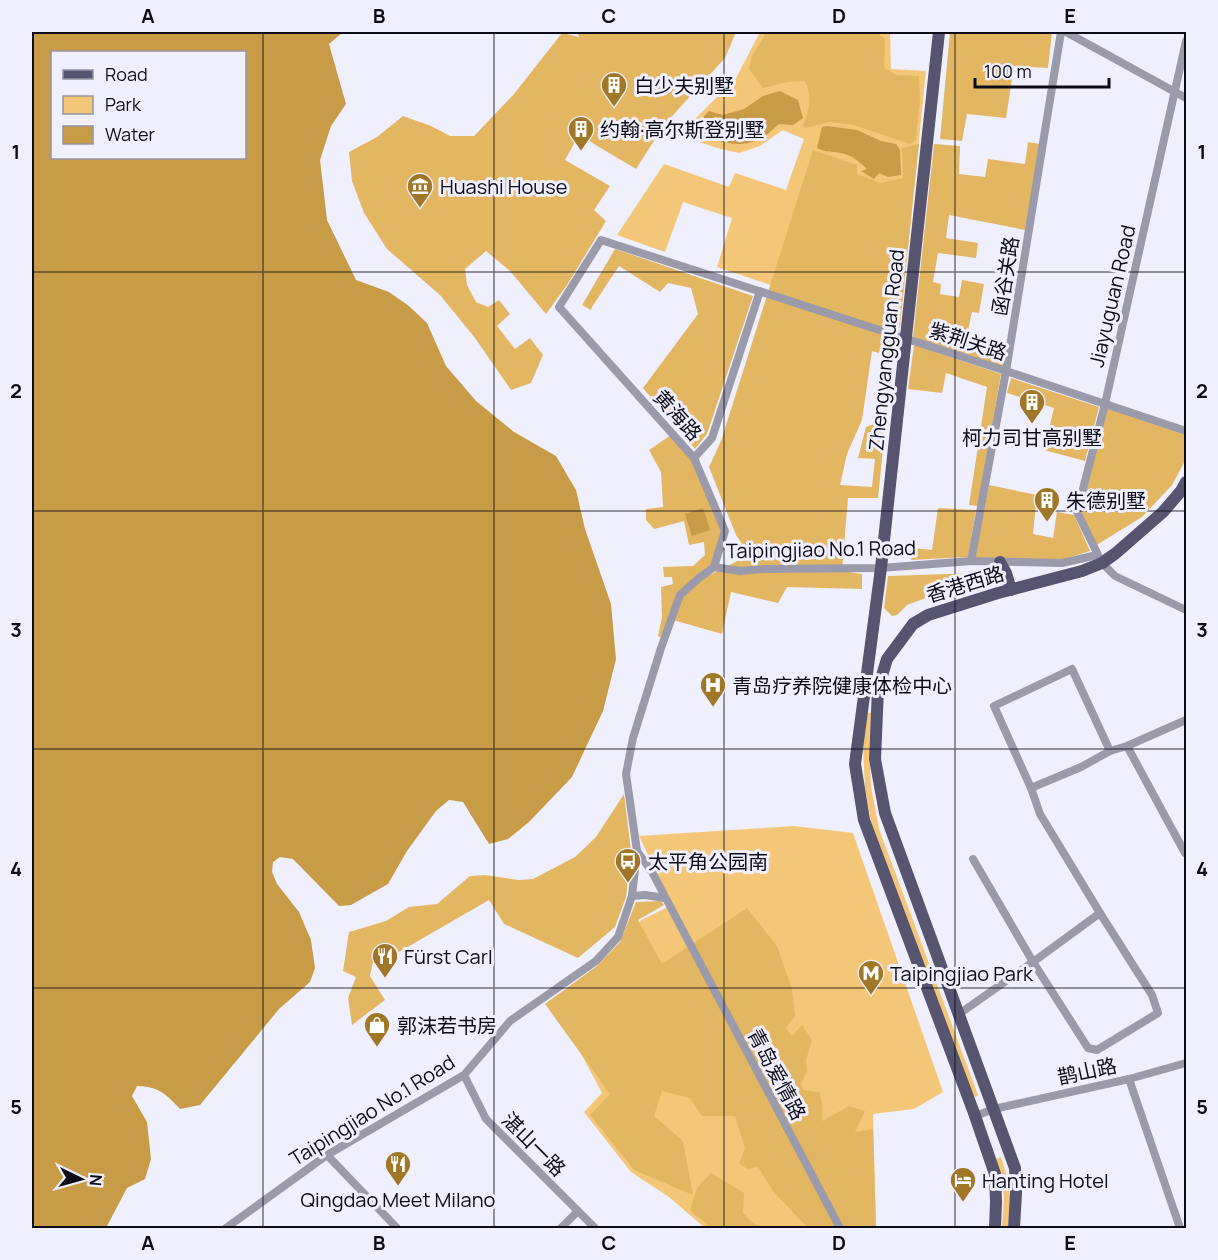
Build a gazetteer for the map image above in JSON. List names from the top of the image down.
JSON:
{
  "streets": {
    "main road": ["Zhengyangguan Road", "香港西路"],
    "street": [
      "函谷关路",
      "Jiayuguan Road",
      "紫荆关路",
      "黄海路",
      "Taipingjiao No.1 Road",
      "鹊山路",
      "青岛爱情路",
      "湛山一路"
    ]
  },
  "crossings": [
    ["函谷关路", "紫荆关路"],
    ["函谷关路", "Taipingjiao No.1 Road"],
    ["Jiayuguan Road", "紫荆关路"],
    ["Jiayuguan Road", "Taipingjiao No.1 Road"],
    ["Jiayuguan Road", "香港西路"],
    ["紫荆关路", "Zhengyangguan Road"],
    ["紫荆关路", "黄海路"],
    ["Zhengyangguan Road", "Taipingjiao No.1 Road"],
    ["Zhengyangguan Road", "鹊山路"],
    ["黄海路", "Taipingjiao No.1 Road"],
    ["Taipingjiao No.1 Road", "香港西路"],
    ["Taipingjiao No.1 Road", "青岛爱情路"],
    ["Taipingjiao No.1 Road", "湛山一路"],
    ["香港西路", "鹊山路"]
  ],
  "places": {
    "building": [
      "白少夫别墅",
      "约翰·高尔斯登别墅",
      "柯力司甘高别墅",
      "朱德别墅"
    ],
    "museum": ["Huashi House"],
    "hospital": ["青岛疗养院健康体检中心"],
    "bus stop": ["太平角公园南"],
    "restaurant": ["Fürst Carl", "Qingdao Meet Milano"],
    "metro station": ["Taipingjiao Park"],
    "shop": ["郭沫若书房"],
    "hotel": ["Hanting Hotel"]
  },
  "legend": ["Road", "Park", "Water"],
  "scale_bar": "100 m",
  "north": "right",
  "grid": {
    "columns": [
      "A",
      "B",
      "C",
      "D",
      "E"
    ],
    "rows": [
      "1",
      "2",
      "3",
      "4",
      "5"
    ]
  }
}
